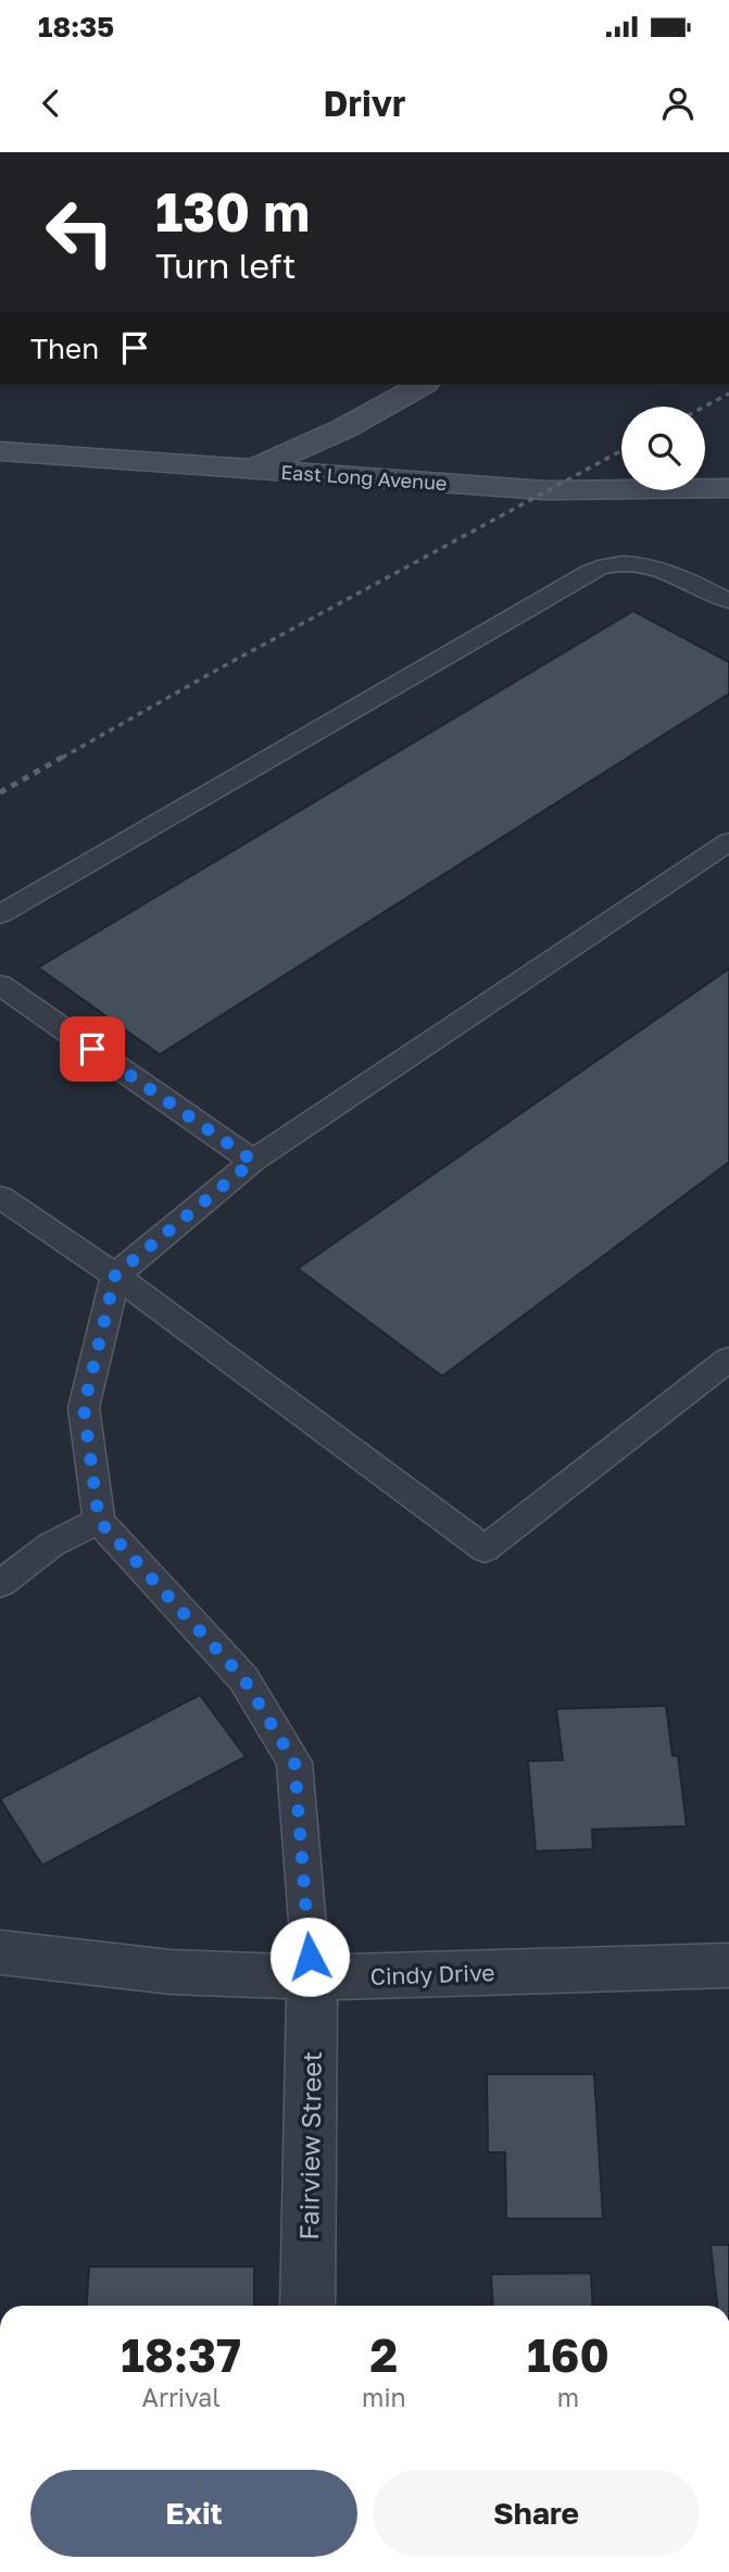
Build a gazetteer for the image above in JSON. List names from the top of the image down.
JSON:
{
  "streets": {
    "main road": ["East Long Avenue"],
    "street": ["Cindy Drive", "Fairview Street"]
  },
  "crossings": [
    ["Cindy Drive", "Fairview Street"]
  ],
  "page": {
    "status": "18:35",
    "header": "Drivr",
    "turn": ["130 m", "Turn left"],
    "then": "Then",
    "eta": [
      "18:37",
      "Arrival",
      "2",
      "min",
      "160",
      "m"
    ],
    "buttons": ["Exit", "Share"]
  }
}
